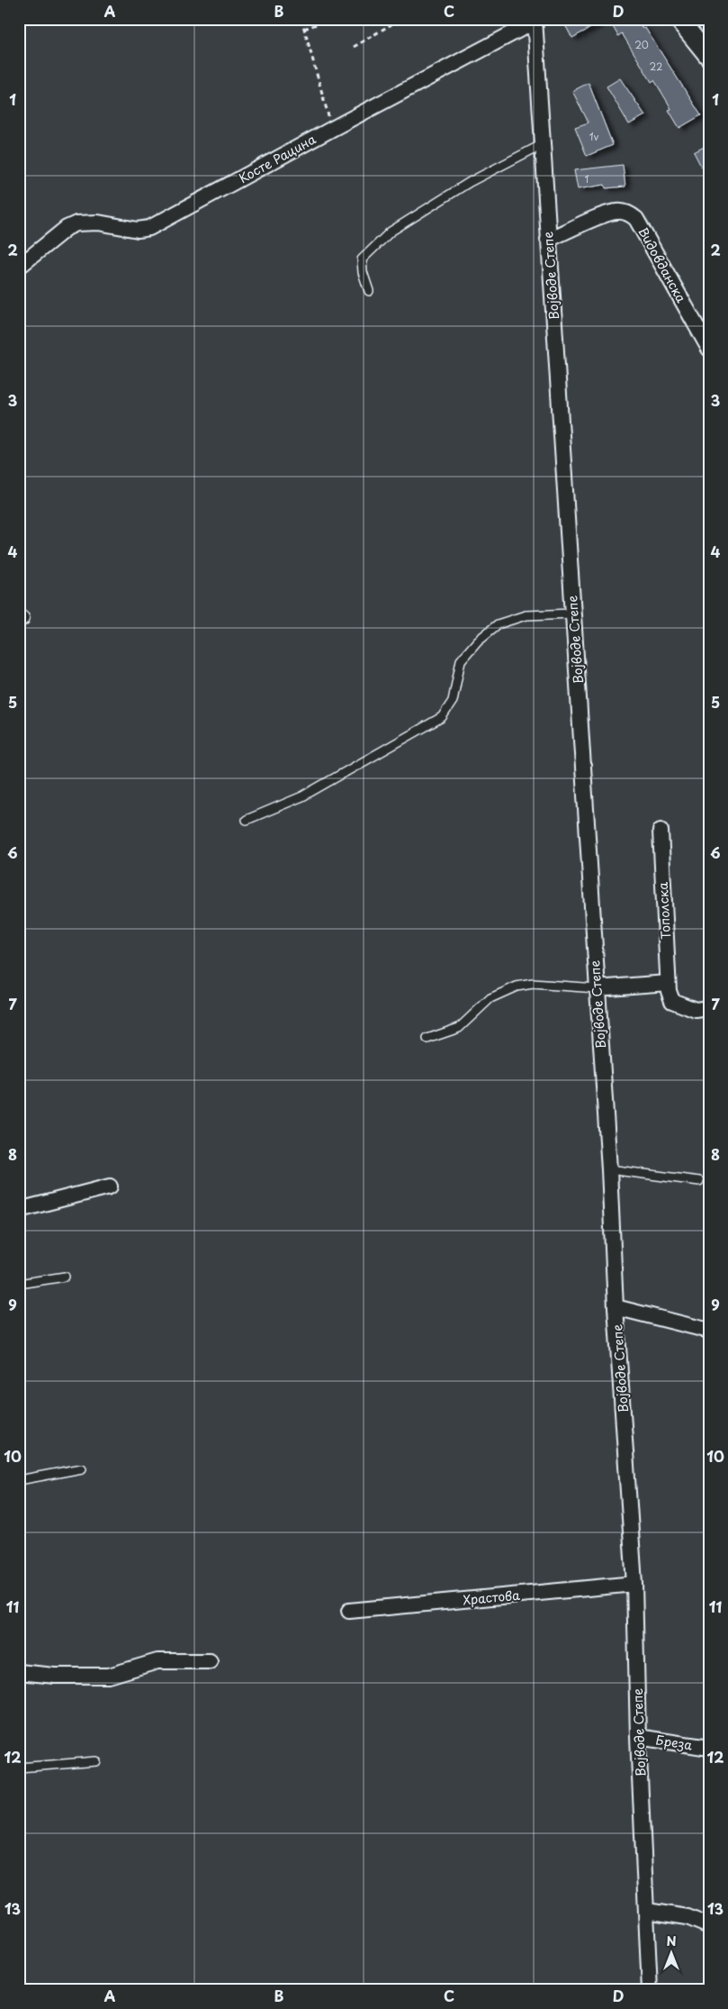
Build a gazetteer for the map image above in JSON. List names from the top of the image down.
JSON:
{
  "streets": {
    "street": [
      "Косте Рацина",
      "Видовданска",
      "Војводе Степе",
      "Тополска",
      "Храстова",
      "Бреза"
    ]
  },
  "crossings": [
    ["Косте Рацина", "Војводе Степе"],
    ["Видовданска", "Војводе Степе"],
    ["Војводе Степе", "Храстова"],
    ["Војводе Степе", "Бреза"]
  ],
  "house_numbers": [
    "20",
    "22",
    "1v",
    "1"
  ],
  "north": "top",
  "grid": {
    "columns": [
      "A",
      "B",
      "C",
      "D"
    ],
    "rows": [
      "1",
      "2",
      "3",
      "4",
      "5",
      "6",
      "7",
      "8",
      "9",
      "10",
      "11",
      "12",
      "13"
    ]
  }
}
